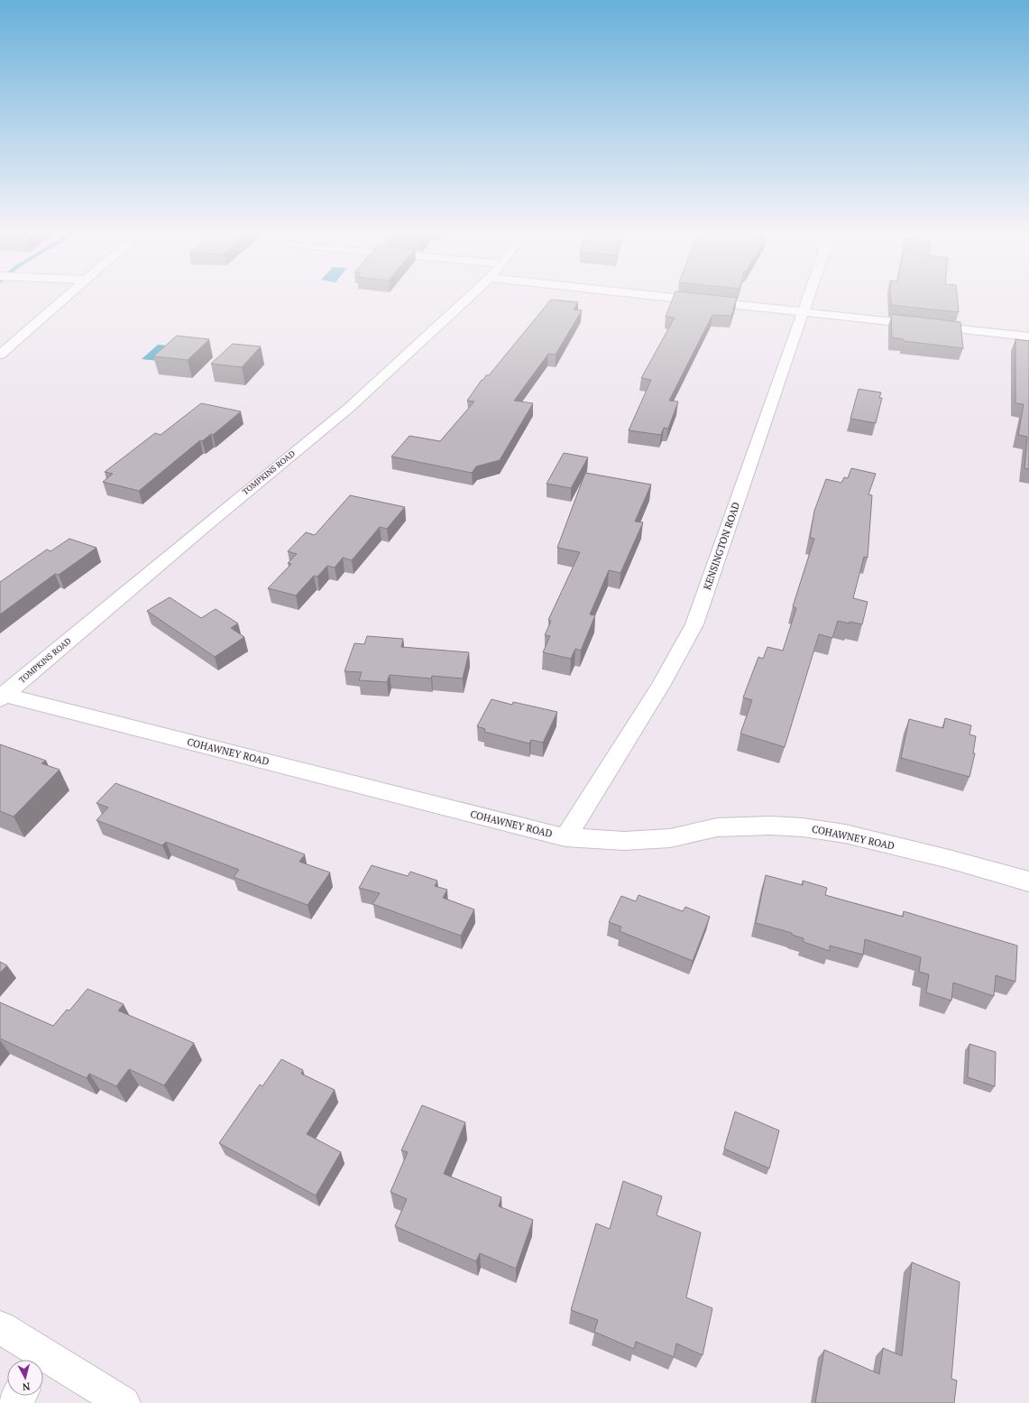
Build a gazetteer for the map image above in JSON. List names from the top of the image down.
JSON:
{
  "streets": {
    "street": ["TOMPKINS ROAD", "KENSINGTON ROAD", "COHAWNEY ROAD"]
  },
  "crossings": [
    ["TOMPKINS ROAD", "COHAWNEY ROAD"],
    ["KENSINGTON ROAD", "COHAWNEY ROAD"]
  ],
  "north": "bottom"
}
